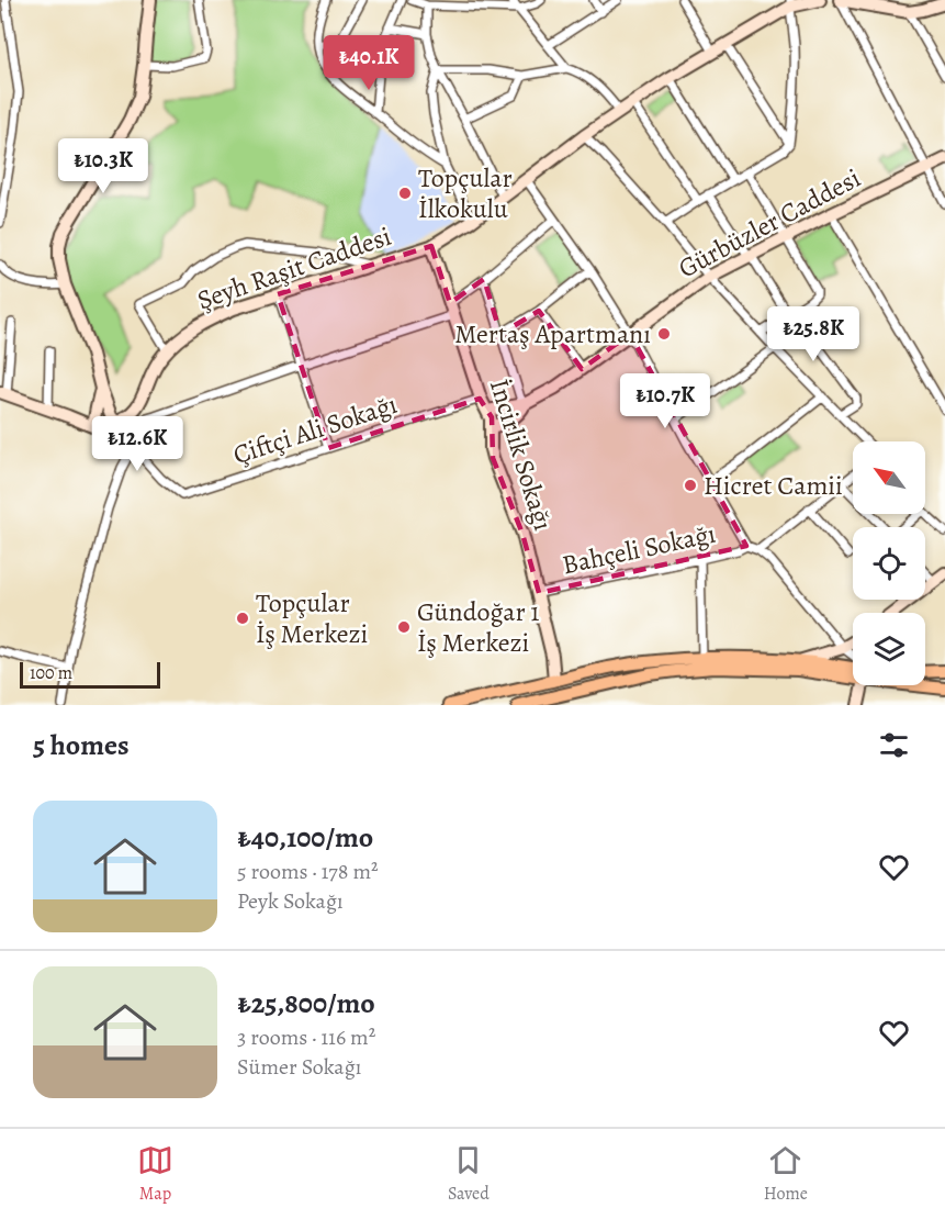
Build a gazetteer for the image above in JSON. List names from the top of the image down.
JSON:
{
  "streets": {
    "street": [
      "Gürbüzler Caddesi",
      "Şeyh Raşit Caddesi",
      "Çiftçi Ali Sokağı",
      "İncirlik Sokağı",
      "Bahçeli Sokağı"
    ]
  },
  "crossings": [
    ["Şeyh Raşit Caddesi", "Çiftçi Ali Sokağı"],
    ["Şeyh Raşit Caddesi", "İncirlik Sokağı"],
    ["Çiftçi Ali Sokağı", "İncirlik Sokağı"],
    ["İncirlik Sokağı", "Bahçeli Sokağı"]
  ],
  "places": [
    "Topçular İlkokulu",
    "Mertaş Apartmanı",
    "Hicret Camii",
    "Topçular İş Merkezi",
    "Gündoğar 1 İş Merkezi"
  ],
  "scale_bar": "100 m",
  "north": "top left",
  "page": {
    "price": [
      "₺40.1K",
      "₺10.3K",
      "₺25.8K",
      "₺10.7K",
      "₺12.6K"
    ],
    "scale": "100 m",
    "heading": "5 homes",
    "list": [
      {
        "name": "₺40,100/mo",
        "note": "5 rooms · 178 m² · Peyk Sokağı"
      },
      {
        "name": "₺25,800/mo",
        "note": "3 rooms · 116 m² · Sümer Sokağı"
      }
    ],
    "tabs": ["Map", "Saved", "Home"]
  }
}
